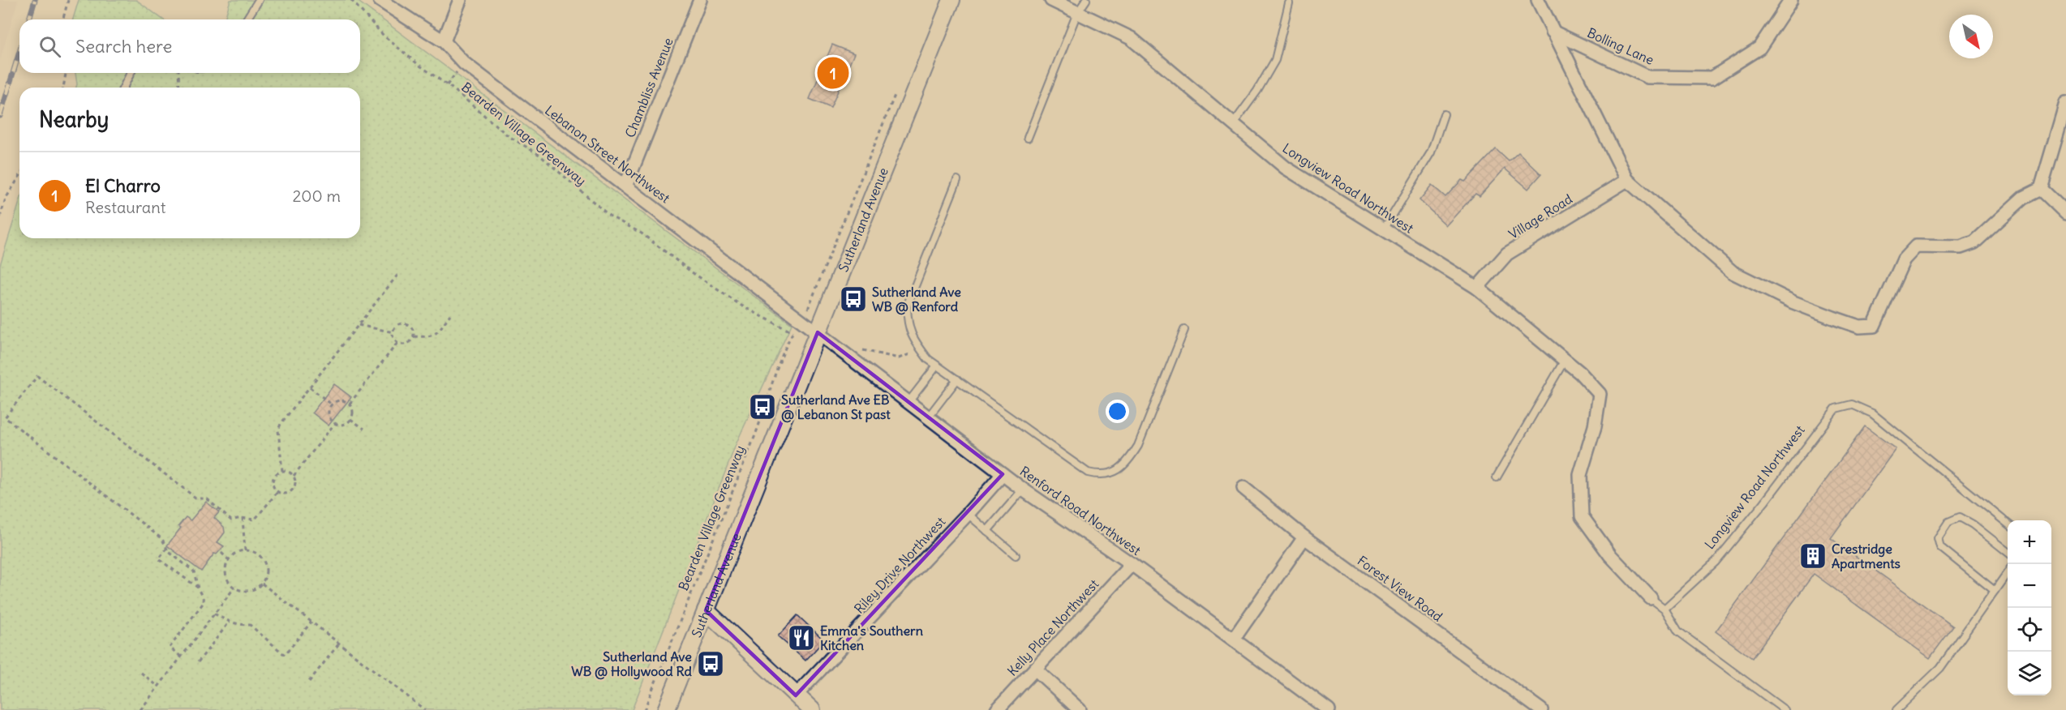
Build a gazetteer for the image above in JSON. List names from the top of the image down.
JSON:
{
  "streets": {
    "street": [
      "Bolling Lane",
      "Chambliss Avenue",
      "Lebanon Street Northwest",
      "Longview Road Northwest",
      "Village Road",
      "Sutherland Avenue",
      "Renford Road Northwest",
      "Riley Drive Northwest",
      "Forest View Road",
      "Kelly Place Northwest"
    ],
    "path": ["Bearden Village Greenway"]
  },
  "crossings": [
    ["Chambliss Avenue", "Lebanon Street Northwest"],
    ["Bearden Village Greenway", "Lebanon Street Northwest"],
    ["Lebanon Street Northwest", "Sutherland Avenue"],
    ["Lebanon Street Northwest", "Renford Road Northwest"],
    ["Longview Road Northwest", "Village Road"],
    ["Sutherland Avenue", "Renford Road Northwest"],
    ["Renford Road Northwest", "Riley Drive Northwest"],
    ["Renford Road Northwest", "Kelly Place Northwest"]
  ],
  "places": {
    "bus stop": ["Sutherland Ave WB @ Renford", "Sutherland Ave EB @ Lebanon St past", "Sutherland Ave WB @ Hollywood Rd"],
    "building": ["Crestridge Apartments"],
    "restaurant": ["Emma's Southern Kitchen"]
  },
  "north": "bottom right",
  "page": {
    "search": "Search here",
    "pins": "1",
    "heading": "Nearby",
    "list": [
      {
        "mark": "1",
        "name": "El Charro",
        "note": "Restaurant",
        "value": "200 m"
      }
    ],
    "map_buttons": ["+", "−"]
  }
}
